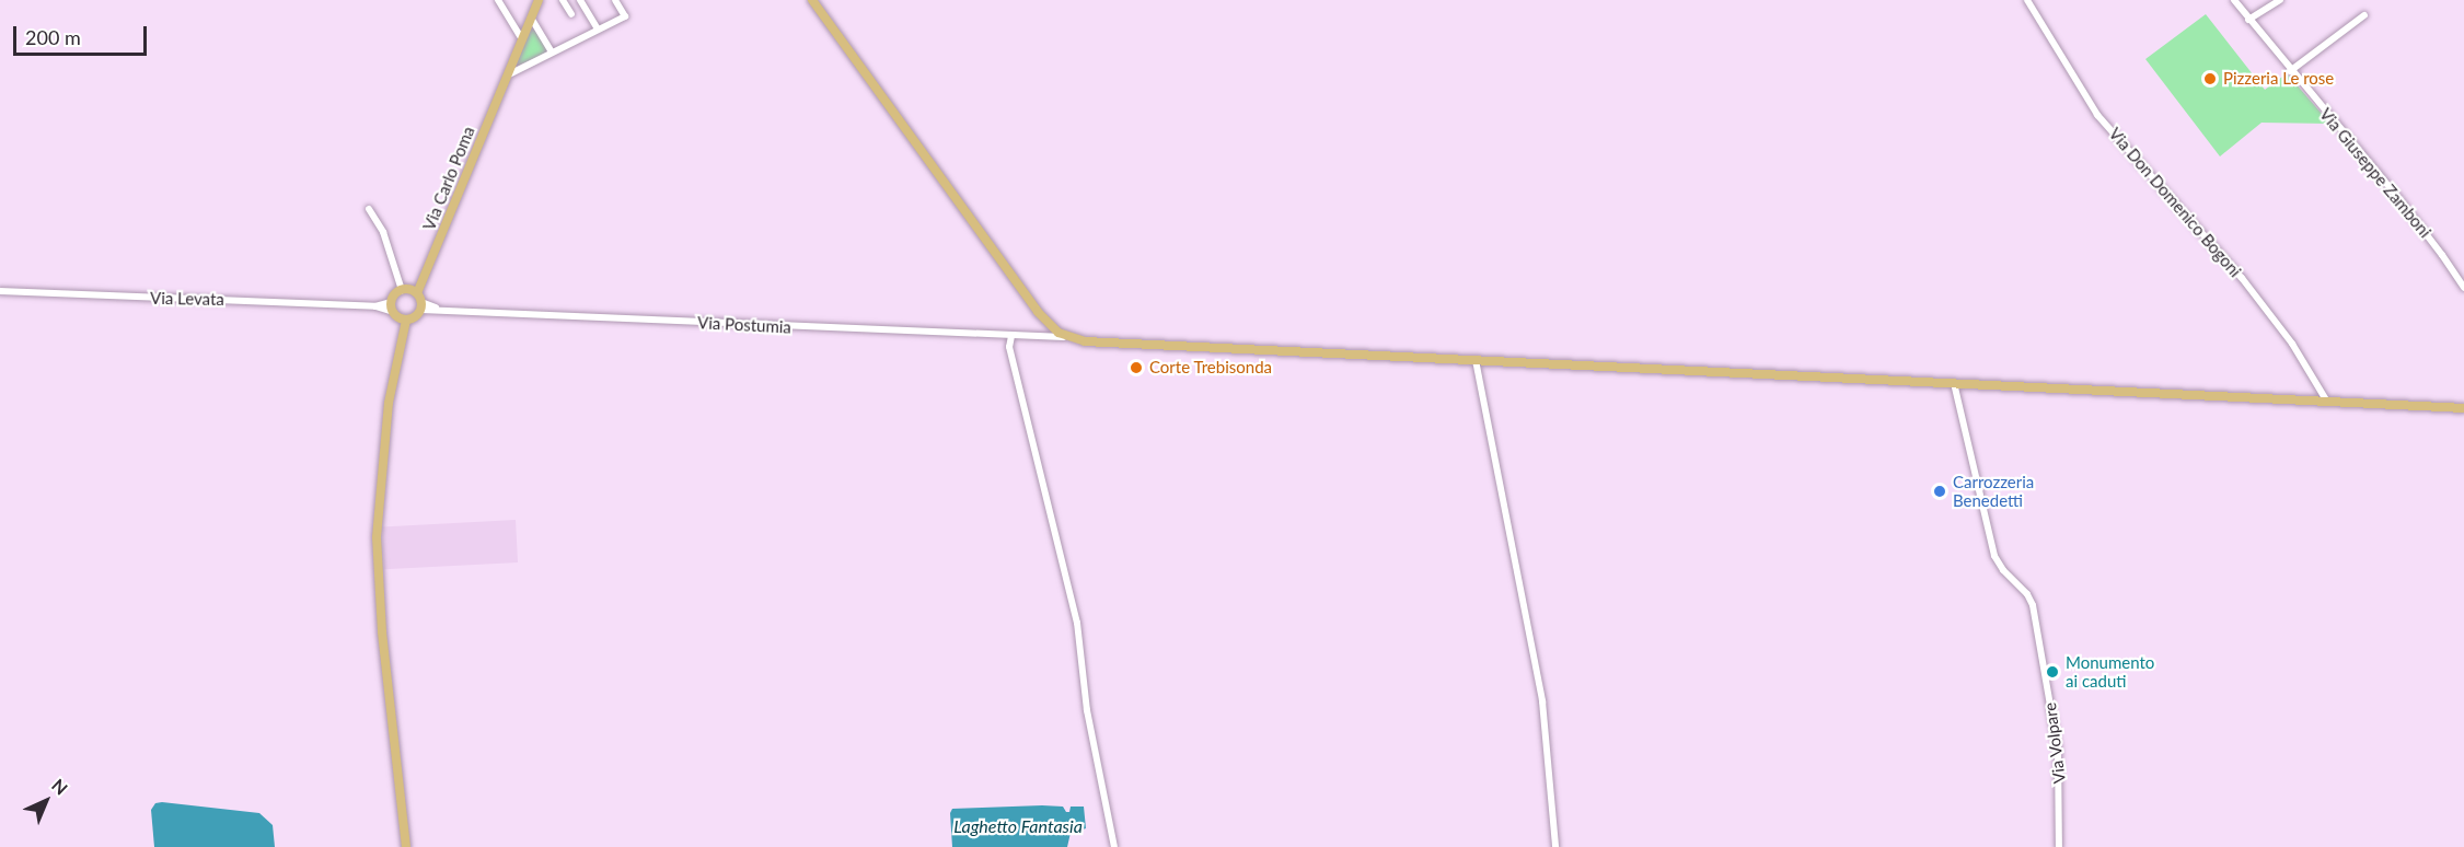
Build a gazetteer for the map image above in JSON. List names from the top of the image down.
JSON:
{
  "streets": {
    "main road": ["Via Carlo Poma"],
    "street": [
      "Via Giuseppe Zamboni",
      "Via Don Domenico Bogoni",
      "Via Levata",
      "Via Postumia",
      "Via Volpare"
    ]
  },
  "crossings": [
    ["Via Carlo Poma", "Via Levata"],
    ["Via Carlo Poma", "Via Postumia"],
    ["Via Levata", "Via Postumia"]
  ],
  "water": ["Laghetto Fantasia"],
  "places": [
    "Pizzeria Le rose",
    "Corte Trebisonda",
    "Carrozzeria Benedetti",
    "Monumento ai caduti"
  ],
  "scale_bar": "200 m",
  "north": "top right"
}
